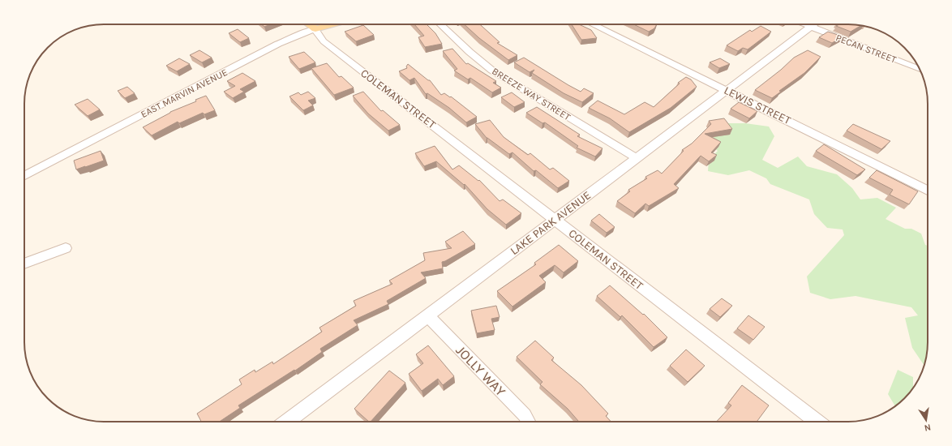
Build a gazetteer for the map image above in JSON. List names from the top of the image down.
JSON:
{
  "streets": {
    "main road": ["EAST MARVIN AVENUE"],
    "street": [
      "PECAN STREET",
      "BREEZE WAY STREET",
      "COLEMAN STREET",
      "LEWIS STREET",
      "LAKE PARK AVENUE",
      "JOLLY WAY"
    ]
  },
  "crossings": [
    ["PECAN STREET", "LAKE PARK AVENUE"],
    ["EAST MARVIN AVENUE", "COLEMAN STREET"],
    ["BREEZE WAY STREET", "LAKE PARK AVENUE"],
    ["COLEMAN STREET", "LAKE PARK AVENUE"],
    ["LEWIS STREET", "LAKE PARK AVENUE"],
    ["LAKE PARK AVENUE", "JOLLY WAY"]
  ],
  "north": "bottom"
}
